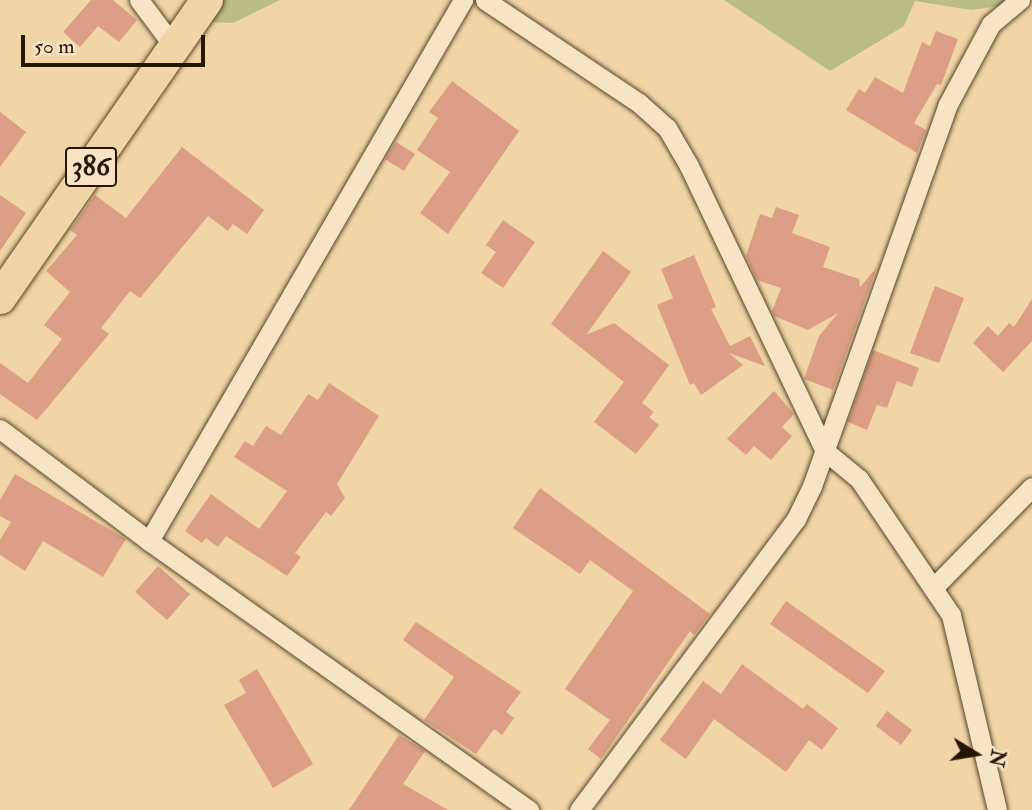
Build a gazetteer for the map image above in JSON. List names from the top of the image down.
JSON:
{
  "streets": {
    "highway": ["386"]
  },
  "scale_bar": "50 m",
  "north": "right"
}
